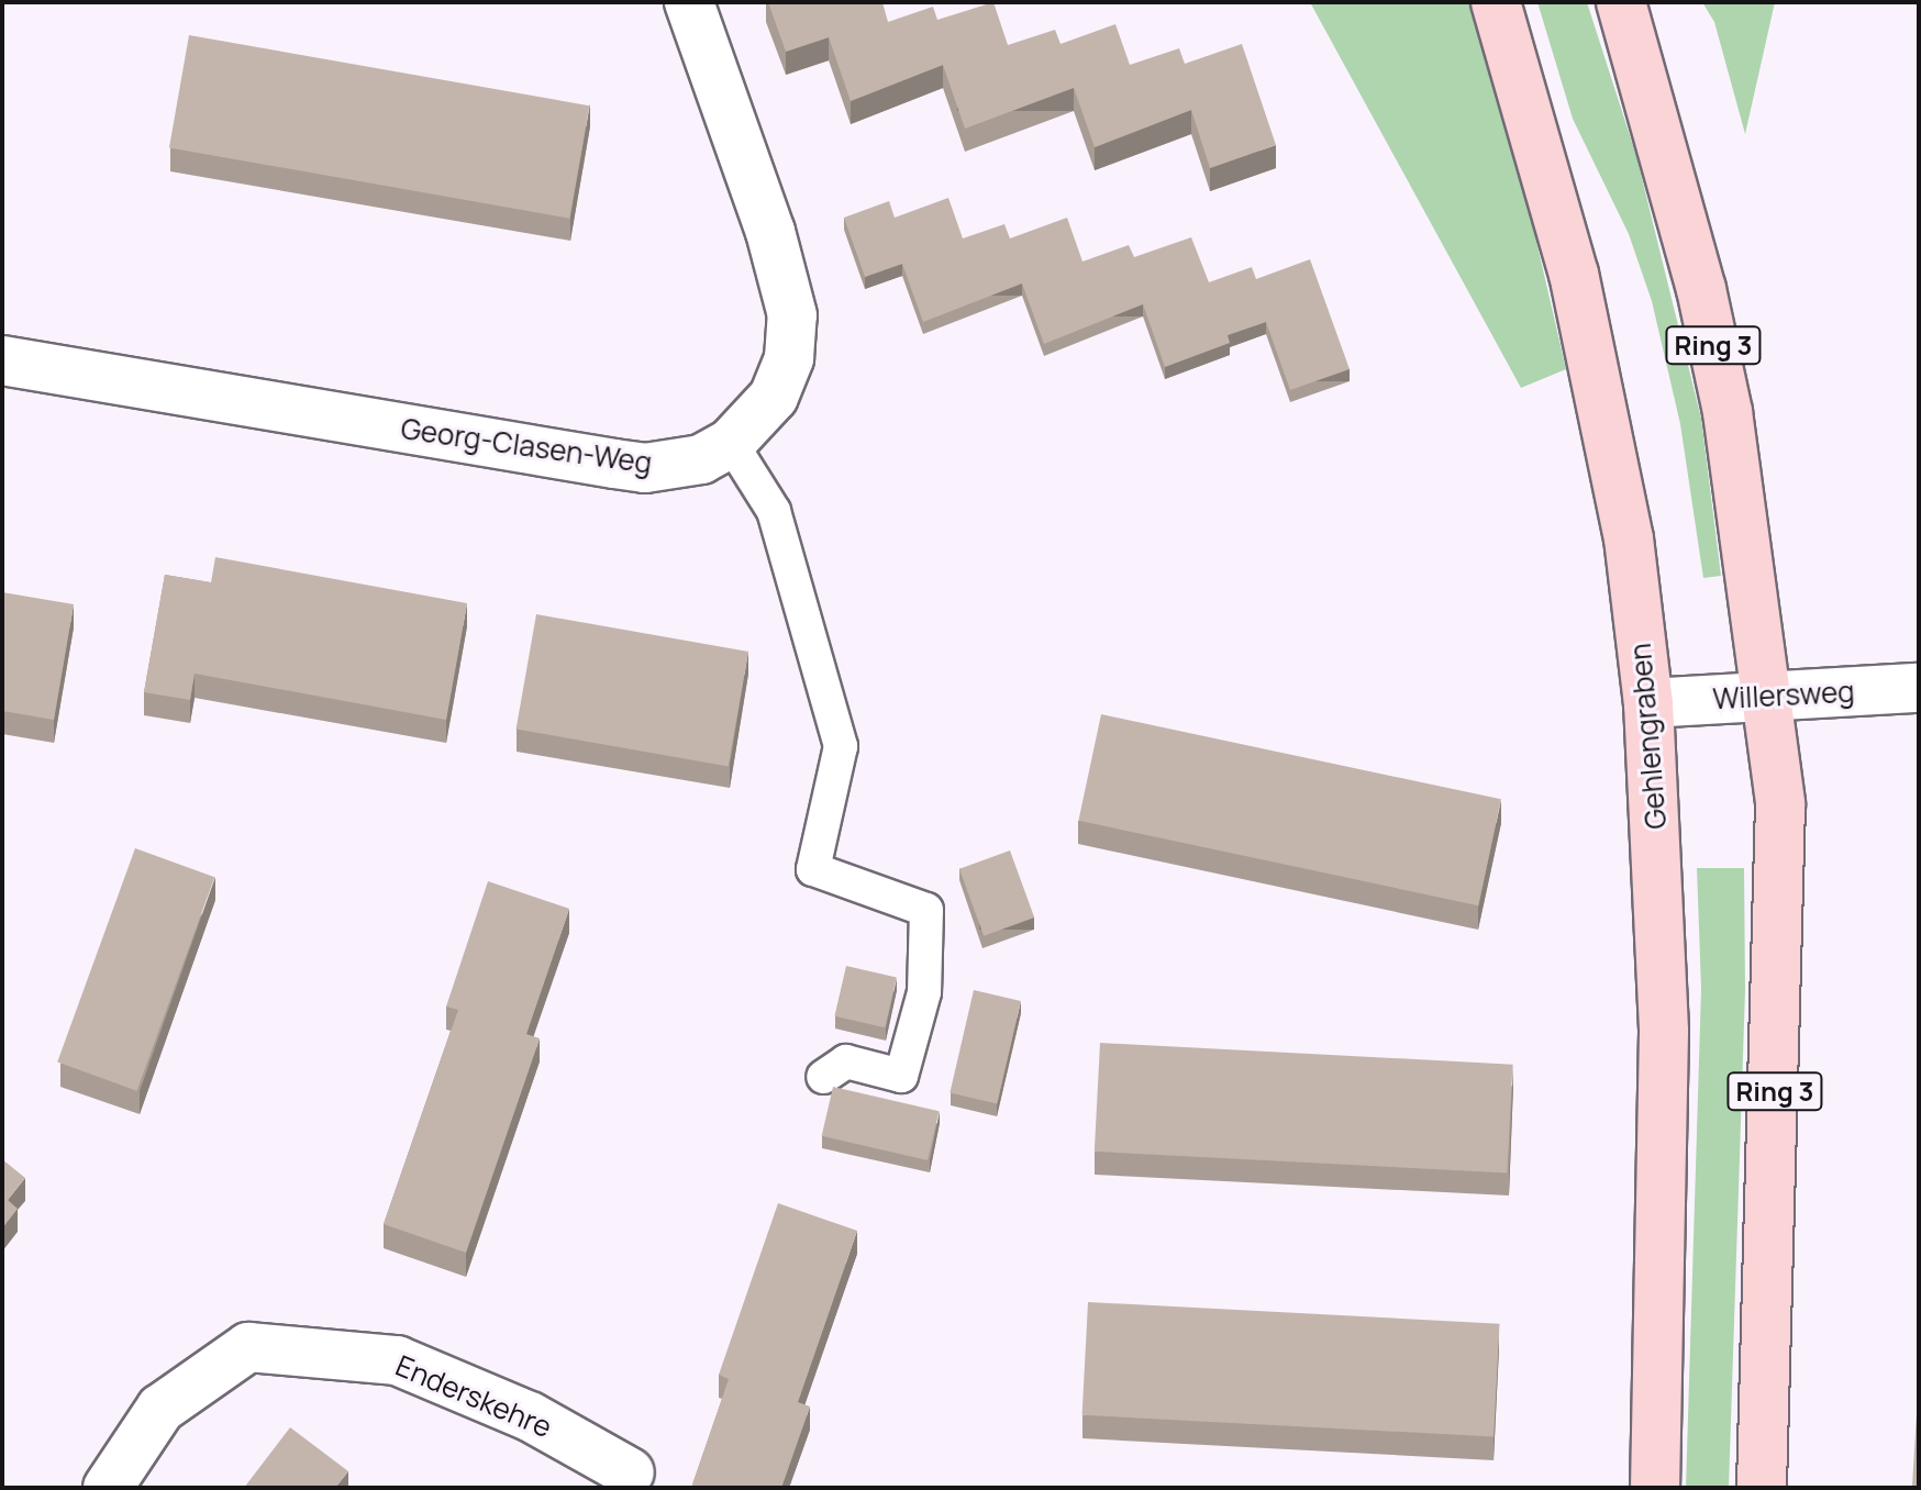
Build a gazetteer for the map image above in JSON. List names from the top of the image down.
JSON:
{
  "streets": {
    "main road": ["Ring 3", "Gehlengraben"],
    "street": ["Georg-Clasen-Weg", "Willersweg", "Enderskehre"]
  },
  "crossings": [
    ["Ring 3", "Willersweg"],
    ["Willersweg", "Gehlengraben"]
  ]
}
